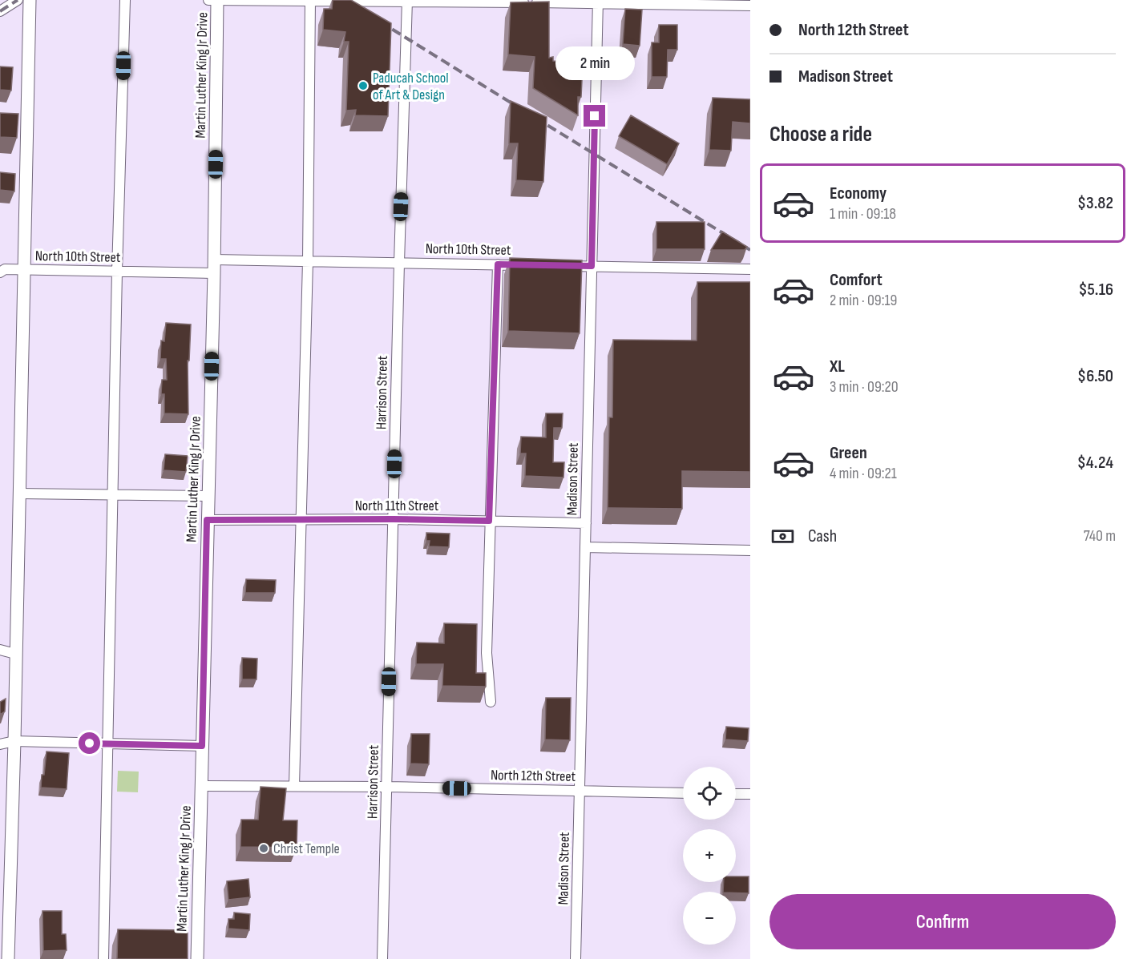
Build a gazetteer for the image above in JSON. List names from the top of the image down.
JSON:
{
  "streets": {
    "main road": ["Martin Luther King Jr Drive"],
    "street": [
      "North 10th Street",
      "Harrison Street",
      "Madison Street",
      "North 11th Street",
      "North 12th Street"
    ]
  },
  "crossings": [
    ["Martin Luther King Jr Drive", "North 10th Street"],
    ["Martin Luther King Jr Drive", "North 11th Street"],
    ["Martin Luther King Jr Drive", "North 12th Street"],
    ["North 10th Street", "Harrison Street"],
    ["Harrison Street", "North 11th Street"],
    ["Harrison Street", "North 12th Street"],
    ["Madison Street", "North 11th Street"],
    ["Madison Street", "North 12th Street"]
  ],
  "places": ["Paducah School of Art & Design", "Christ Temple"],
  "page": {
    "banner": ["North 12th Street", "Madison Street"],
    "bubble": "2 min",
    "heading": "Choose a ride",
    "list": [
      {
        "name": "Economy",
        "note": "1 min · 09:18",
        "value": "$3.82"
      },
      {
        "name": "Comfort",
        "note": "2 min · 09:19",
        "value": "$5.16"
      },
      {
        "name": "XL",
        "note": "3 min · 09:20",
        "value": "$6.50"
      },
      {
        "name": "Green",
        "note": "4 min · 09:21",
        "value": "$4.24"
      }
    ],
    "pay": ["Cash", "740 m"],
    "map_buttons": ["+", "−"],
    "buttons": "Confirm"
  }
}
